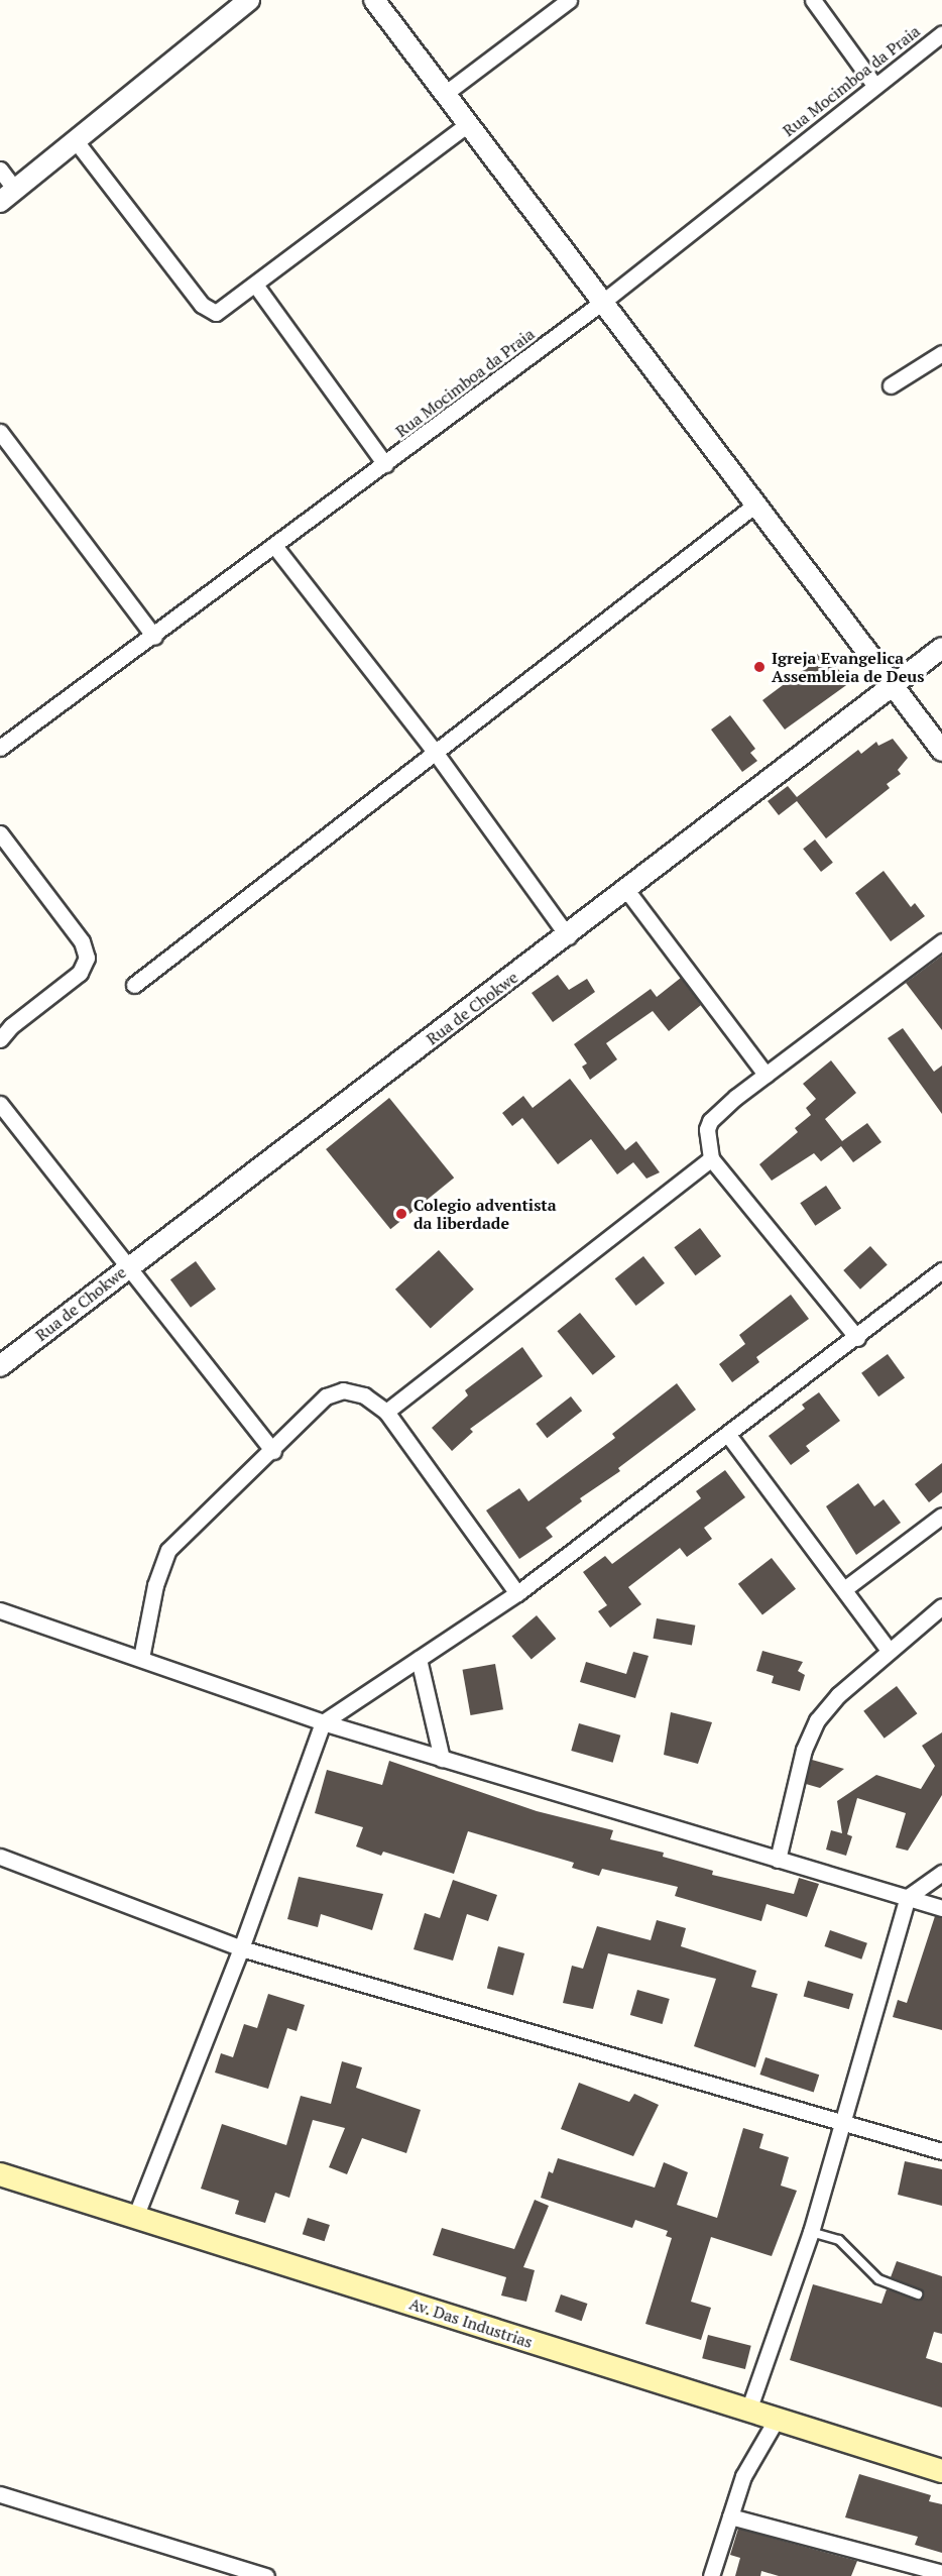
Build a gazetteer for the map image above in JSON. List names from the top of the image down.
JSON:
{
  "streets": {
    "main road": ["Av. Das Industrias"],
    "street": ["Rua Mocimboa da Praia", "Rua de Chokwe"]
  },
  "places": ["Igreja Evangelica Assembleia de Deus", "Colegio adventista da liberdade"]
}
